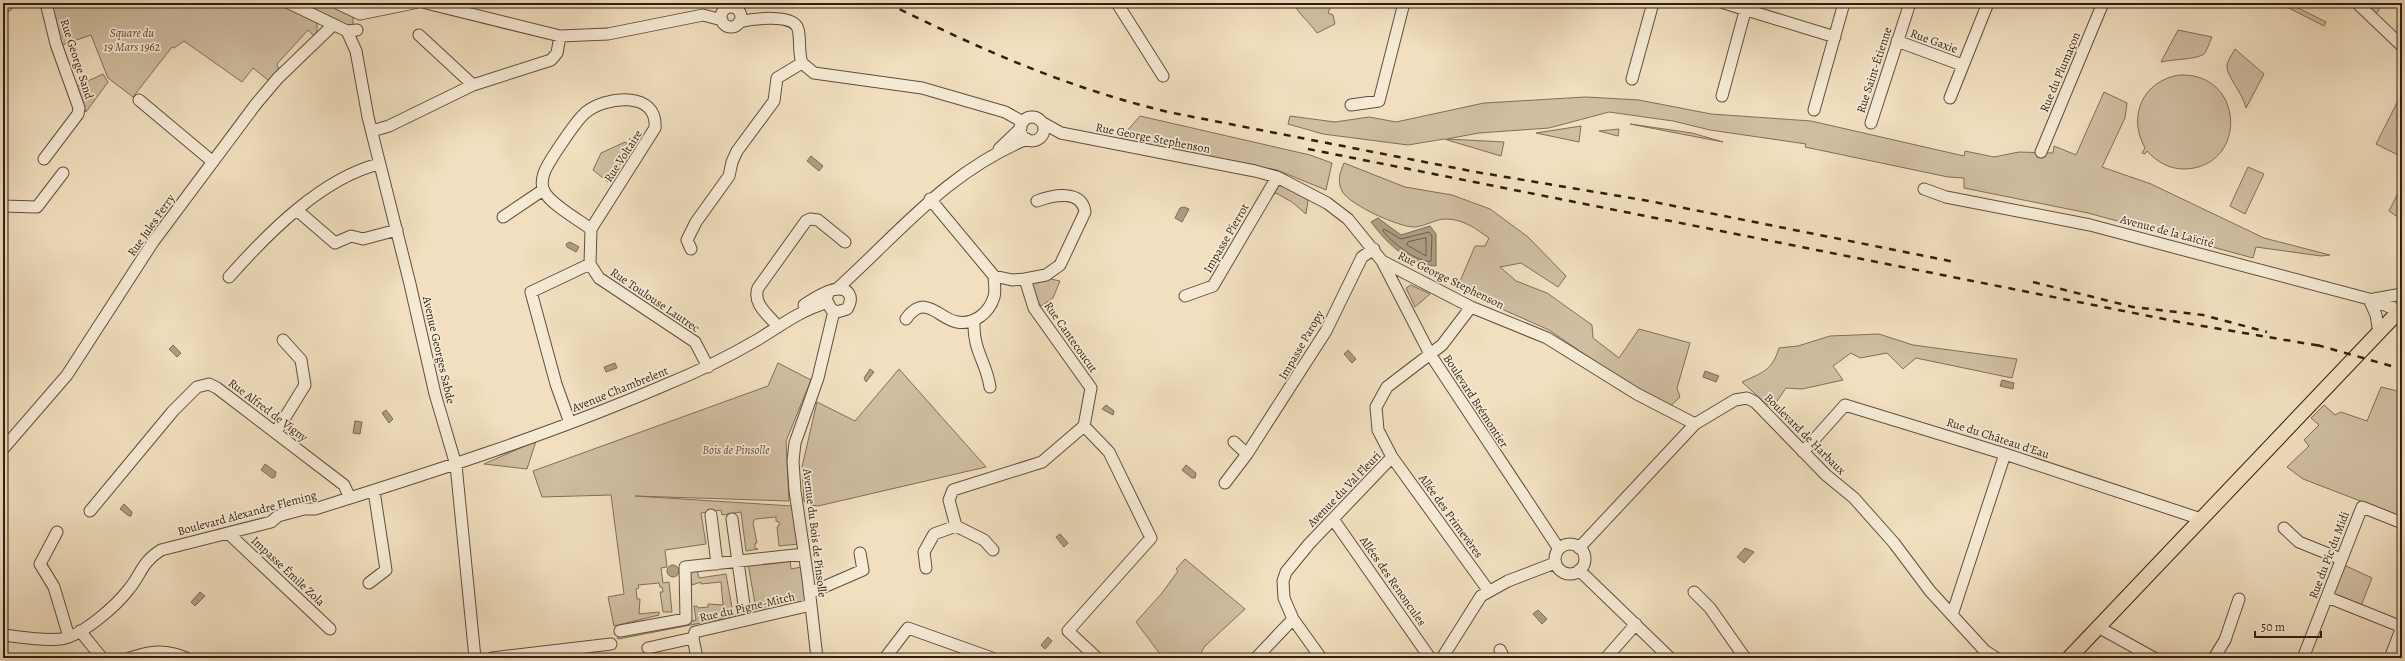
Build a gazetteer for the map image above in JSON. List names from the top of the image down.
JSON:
{
  "streets": {
    "street": [
      "Rue Gaxie",
      "Rue George Sand",
      "Rue Saint-Étienne",
      "Rue du Plumaçon",
      "Rue George Stephenson",
      "Rue Voltaire",
      "Rue Jules Ferry",
      "Avenue de la Laïcité",
      "Impasse Pierrot",
      "Rue Toulouse Lautrec",
      "Rue Cantecoucut",
      "Impasse Paropy",
      "Avenue Georges Sabde",
      "Avenue Chambrelent",
      "Boulevard Brémontier",
      "Rue Alfred de Vigny",
      "Boulevard de Harbaux",
      "Rue du Château d'Eau",
      "Avenue du Val Fleuri",
      "Boulevard Alexandre Fleming",
      "Allée des Primevères",
      "Avenue du Bois de Pinsolle",
      "Rue du Pic du Midi",
      "Impasse Émile Zola",
      "Allées des Renoncules",
      "Rue du Pigne-Mitch"
    ]
  },
  "crossings": [
    ["Rue Gaxie", "Rue Saint-Étienne"],
    ["Rue George Stephenson", "Impasse Pierrot"],
    ["Rue George Stephenson", "Impasse Paropy"],
    ["Rue George Stephenson", "Avenue Chambrelent"],
    ["Rue George Stephenson", "Boulevard Brémontier"],
    ["Rue George Stephenson", "Boulevard de Harbaux"],
    ["Rue George Stephenson", "Avenue du Val Fleuri"],
    ["Rue Toulouse Lautrec", "Avenue Chambrelent"],
    ["Avenue Georges Sabde", "Avenue Chambrelent"],
    ["Avenue Georges Sabde", "Boulevard Alexandre Fleming"],
    ["Avenue Chambrelent", "Boulevard Alexandre Fleming"],
    ["Avenue Chambrelent", "Avenue du Bois de Pinsolle"],
    ["Boulevard Brémontier", "Boulevard de Harbaux"],
    ["Boulevard Brémontier", "Avenue du Val Fleuri"],
    ["Rue Alfred de Vigny", "Boulevard Alexandre Fleming"],
    ["Boulevard de Harbaux", "Rue du Château d'Eau"],
    ["Avenue du Val Fleuri", "Allée des Primevères"],
    ["Avenue du Val Fleuri", "Allées des Renoncules"],
    ["Boulevard Alexandre Fleming", "Impasse Émile Zola"],
    ["Avenue du Bois de Pinsolle", "Rue du Pigne-Mitch"]
  ],
  "parks": ["Square du 19 Mars 1962", "Bois de Pinsolle"],
  "scale_bar": "50 m"
}
